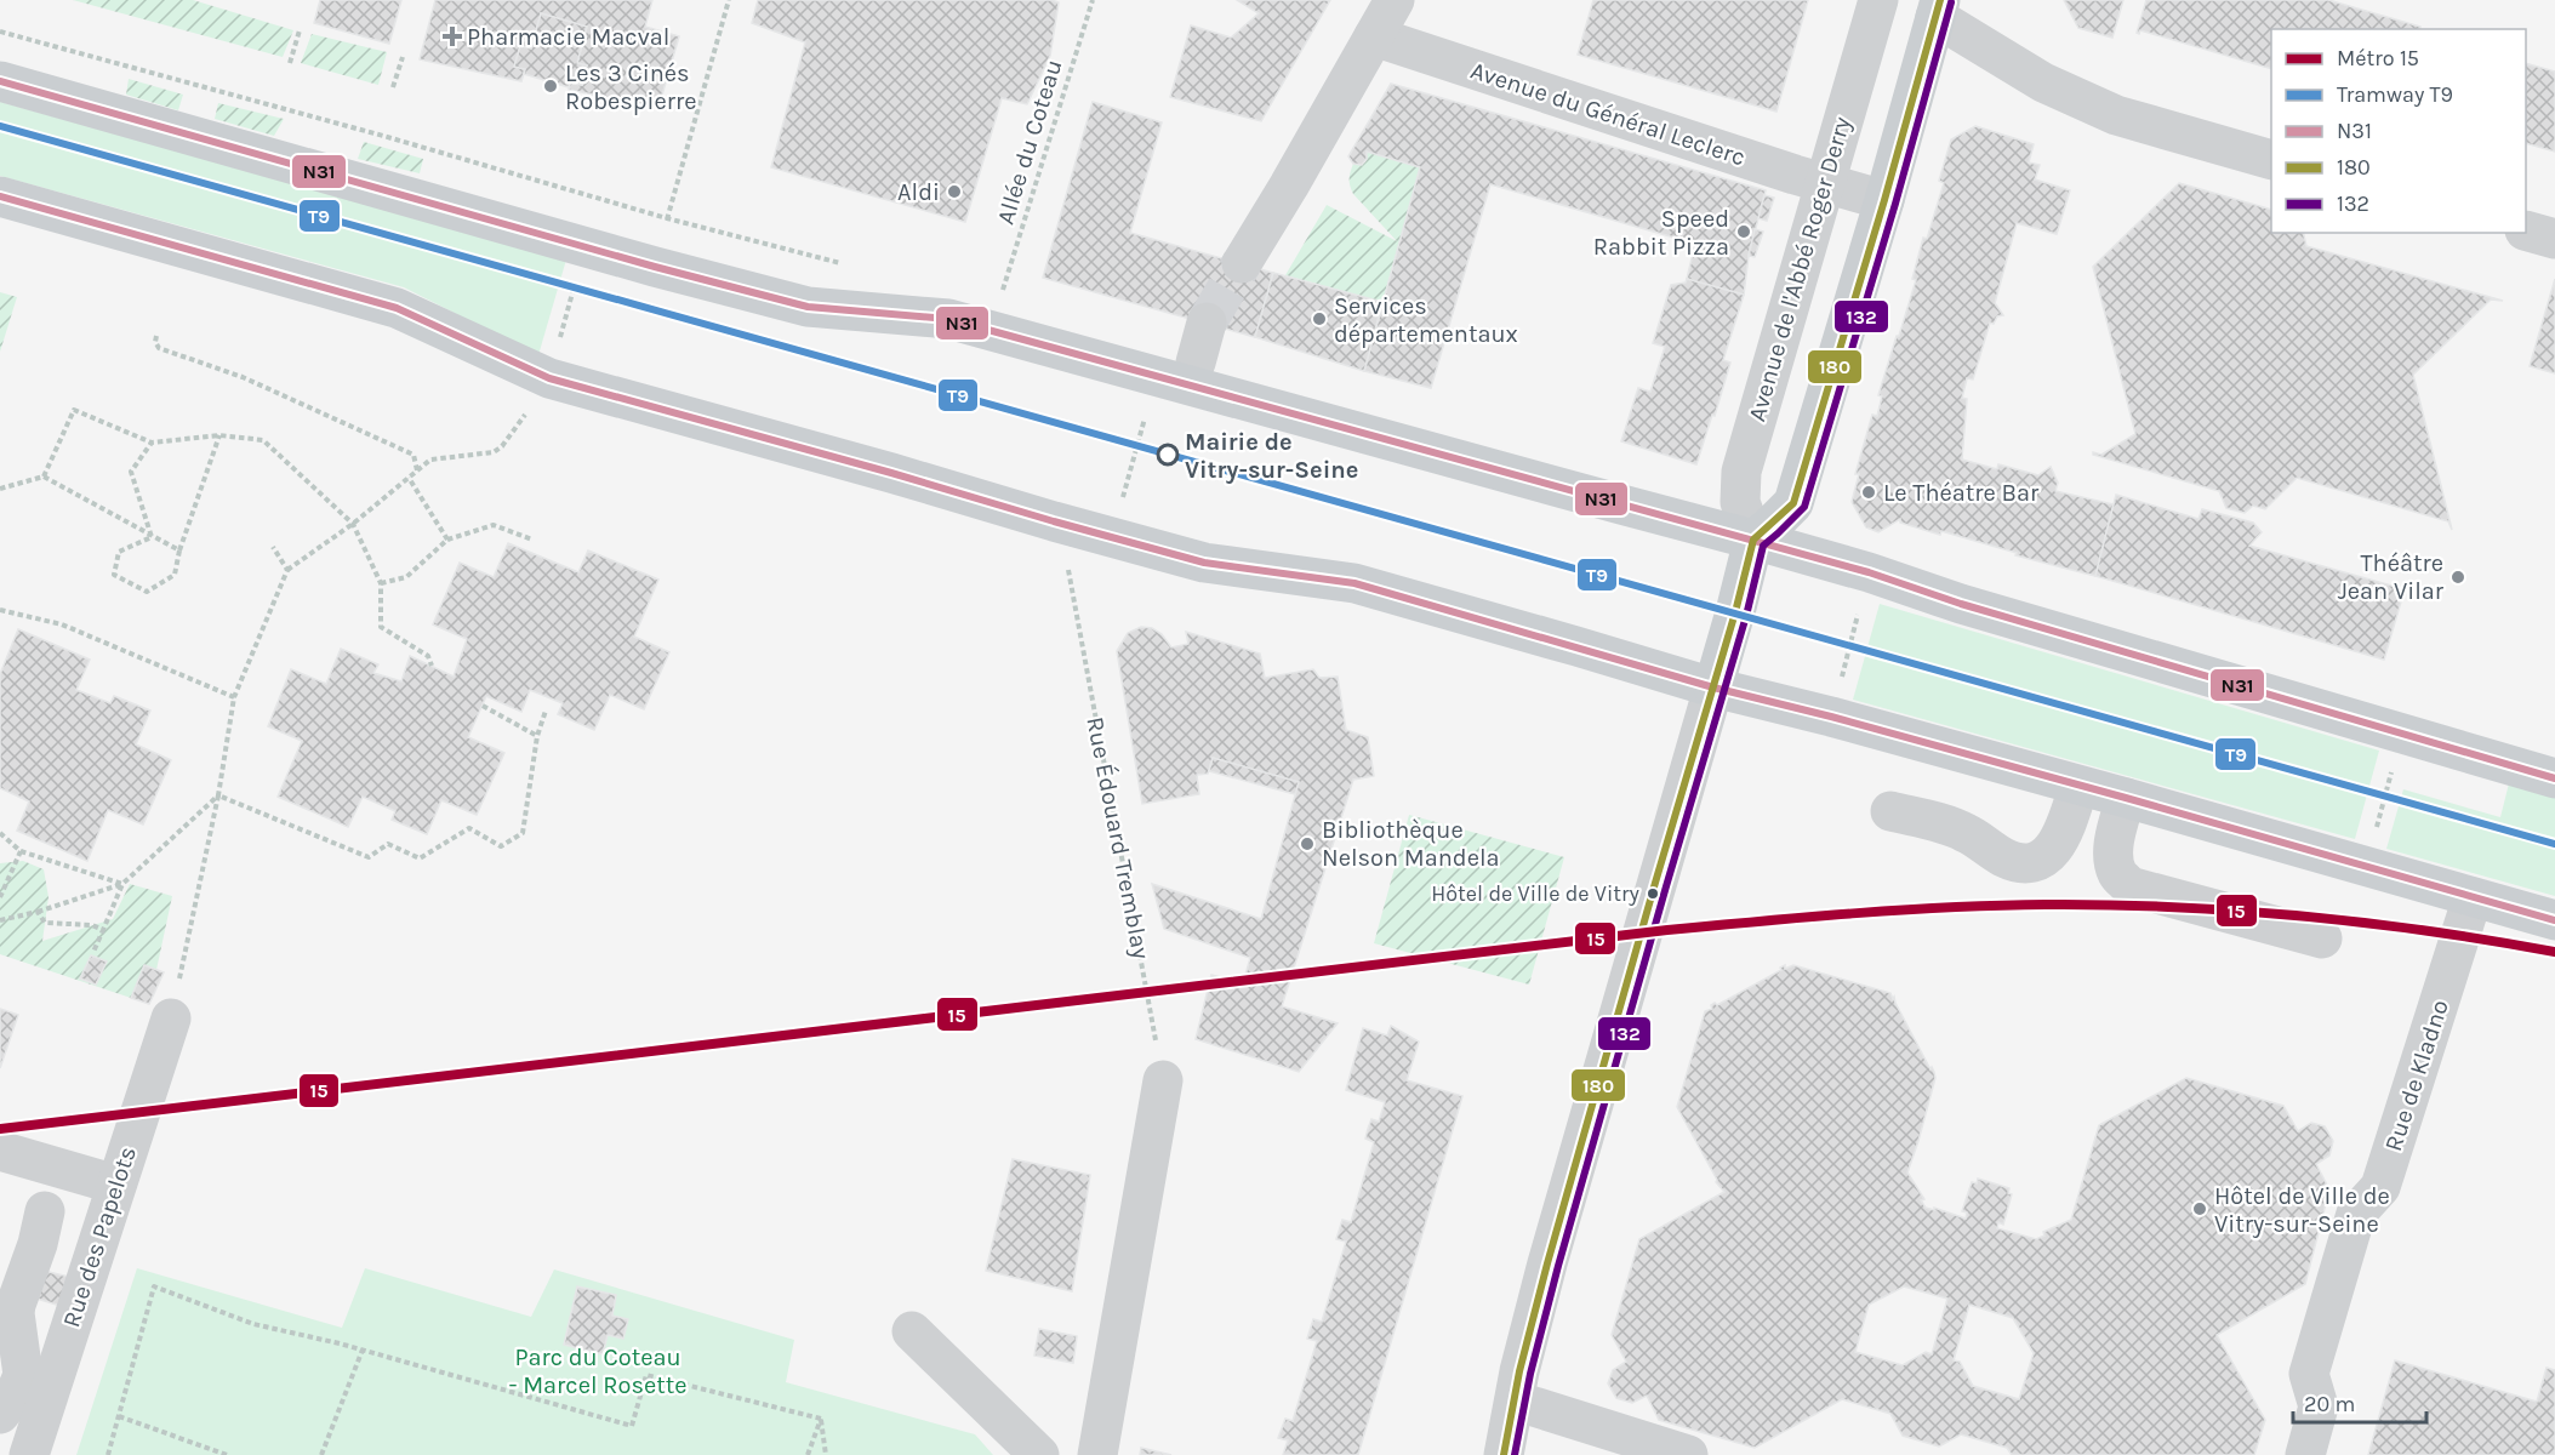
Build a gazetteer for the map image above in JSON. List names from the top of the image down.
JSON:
{
  "streets": {
    "street": [
      "Avenue du Général Leclerc",
      "Avenue de l'Abbé Roger Derry",
      "Rue de Kladno",
      "Rue des Papelots"
    ],
    "path": ["Allée du Coteau", "Rue Édouard Tremblay"]
  },
  "crossings": [
    ["Avenue du Général Leclerc", "Avenue de l'Abbé Roger Derry"]
  ],
  "parks": ["Parc du Coteau - Marcel Rosette"],
  "places": {
    "health": ["Pharmacie Macval"],
    "other": [
      "Les 3 Cinés Robespierre",
      "Aldi",
      "Speed Rabbit Pizza",
      "Services départementaux",
      "Mairie de Vitry-sur-Seine",
      "Le Théatre Bar",
      "Théâtre Jean Vilar",
      "Bibliothèque Nelson Mandela",
      "Hôtel de Ville de Vitry",
      "Hôtel de Ville de Vitry-sur-Seine"
    ]
  },
  "lines": [
    "transit line 180",
    "transit line 132",
    "transit line N31",
    "tram line T9",
    "metro line 15"
  ],
  "legend": [
    "Métro 15",
    "Tramway T9",
    "N31",
    "180",
    "132"
  ],
  "scale_bar": "20 m"
}
